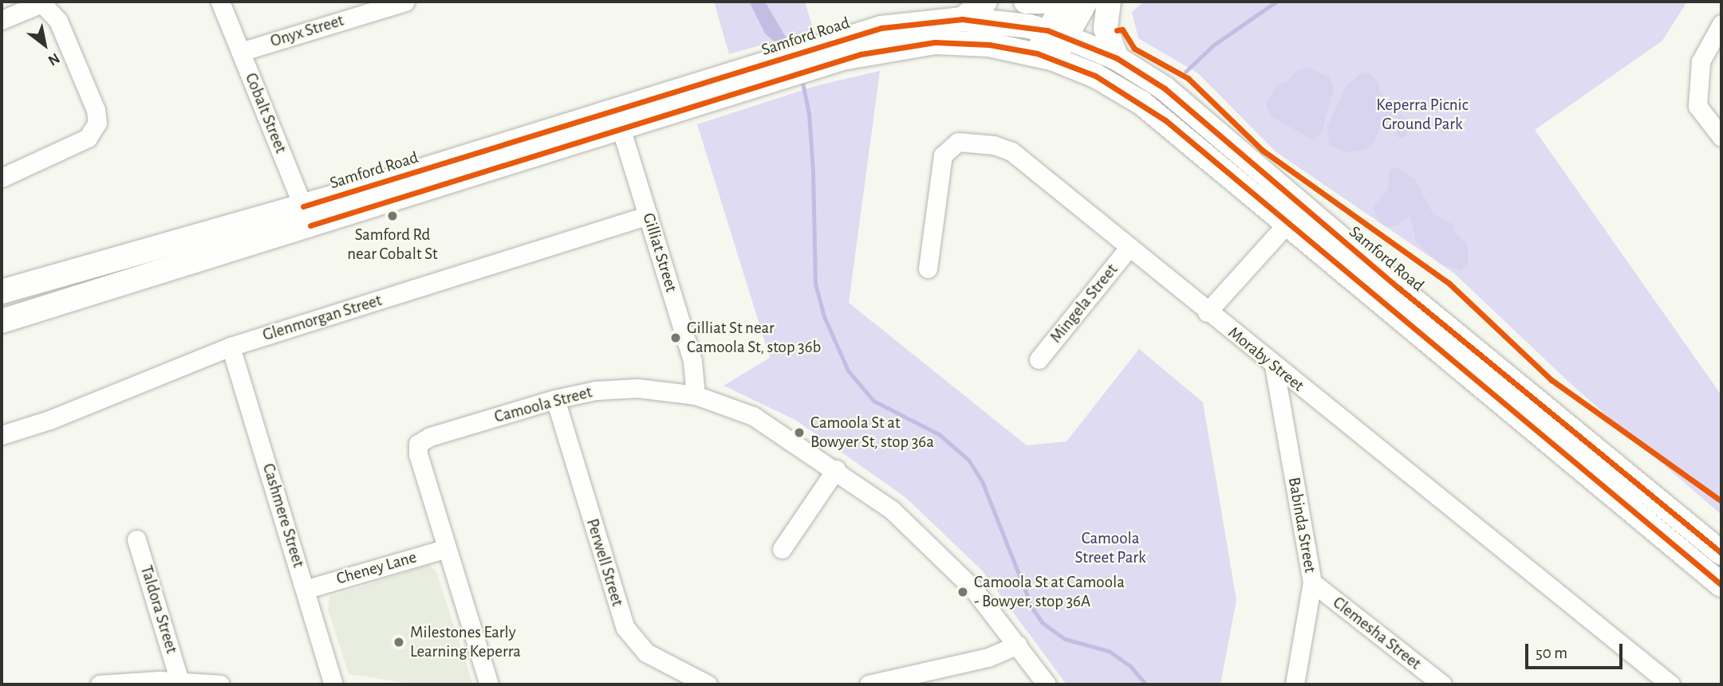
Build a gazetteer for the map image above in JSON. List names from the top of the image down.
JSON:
{
  "streets": {
    "main road": ["Samford Road"],
    "street": [
      "Onyx Street",
      "Cobalt Street",
      "Gilliat Street",
      "Mingela Street",
      "Glenmorgan Street",
      "Moraby Street",
      "Camoola Street",
      "Cashmere Street",
      "Babinda Street",
      "Perwell Street",
      "Cheney Lane",
      "Taldora Street",
      "Clemesha Street"
    ]
  },
  "crossings": [
    ["Onyx Street", "Cobalt Street"],
    ["Samford Road", "Cobalt Street"],
    ["Samford Road", "Gilliat Street"],
    ["Gilliat Street", "Glenmorgan Street"],
    ["Gilliat Street", "Camoola Street"],
    ["Mingela Street", "Moraby Street"],
    ["Glenmorgan Street", "Cashmere Street"],
    ["Moraby Street", "Babinda Street"],
    ["Camoola Street", "Perwell Street"],
    ["Camoola Street", "Cheney Lane"],
    ["Cashmere Street", "Cheney Lane"],
    ["Babinda Street", "Clemesha Street"]
  ],
  "parks": ["Keperra Picnic Ground Park", "Camoola Street Park"],
  "places": [
    "Samford Rd near Cobalt St",
    "Gilliat St near Camoola St, stop 36b",
    "Camoola St at Bowyer St, stop 36a",
    "Camoola St at Camoola - Bowyer, stop 36A",
    "Milestones Early Learning Keperra"
  ],
  "scale_bar": "50 m",
  "north": "bottom right"
}
